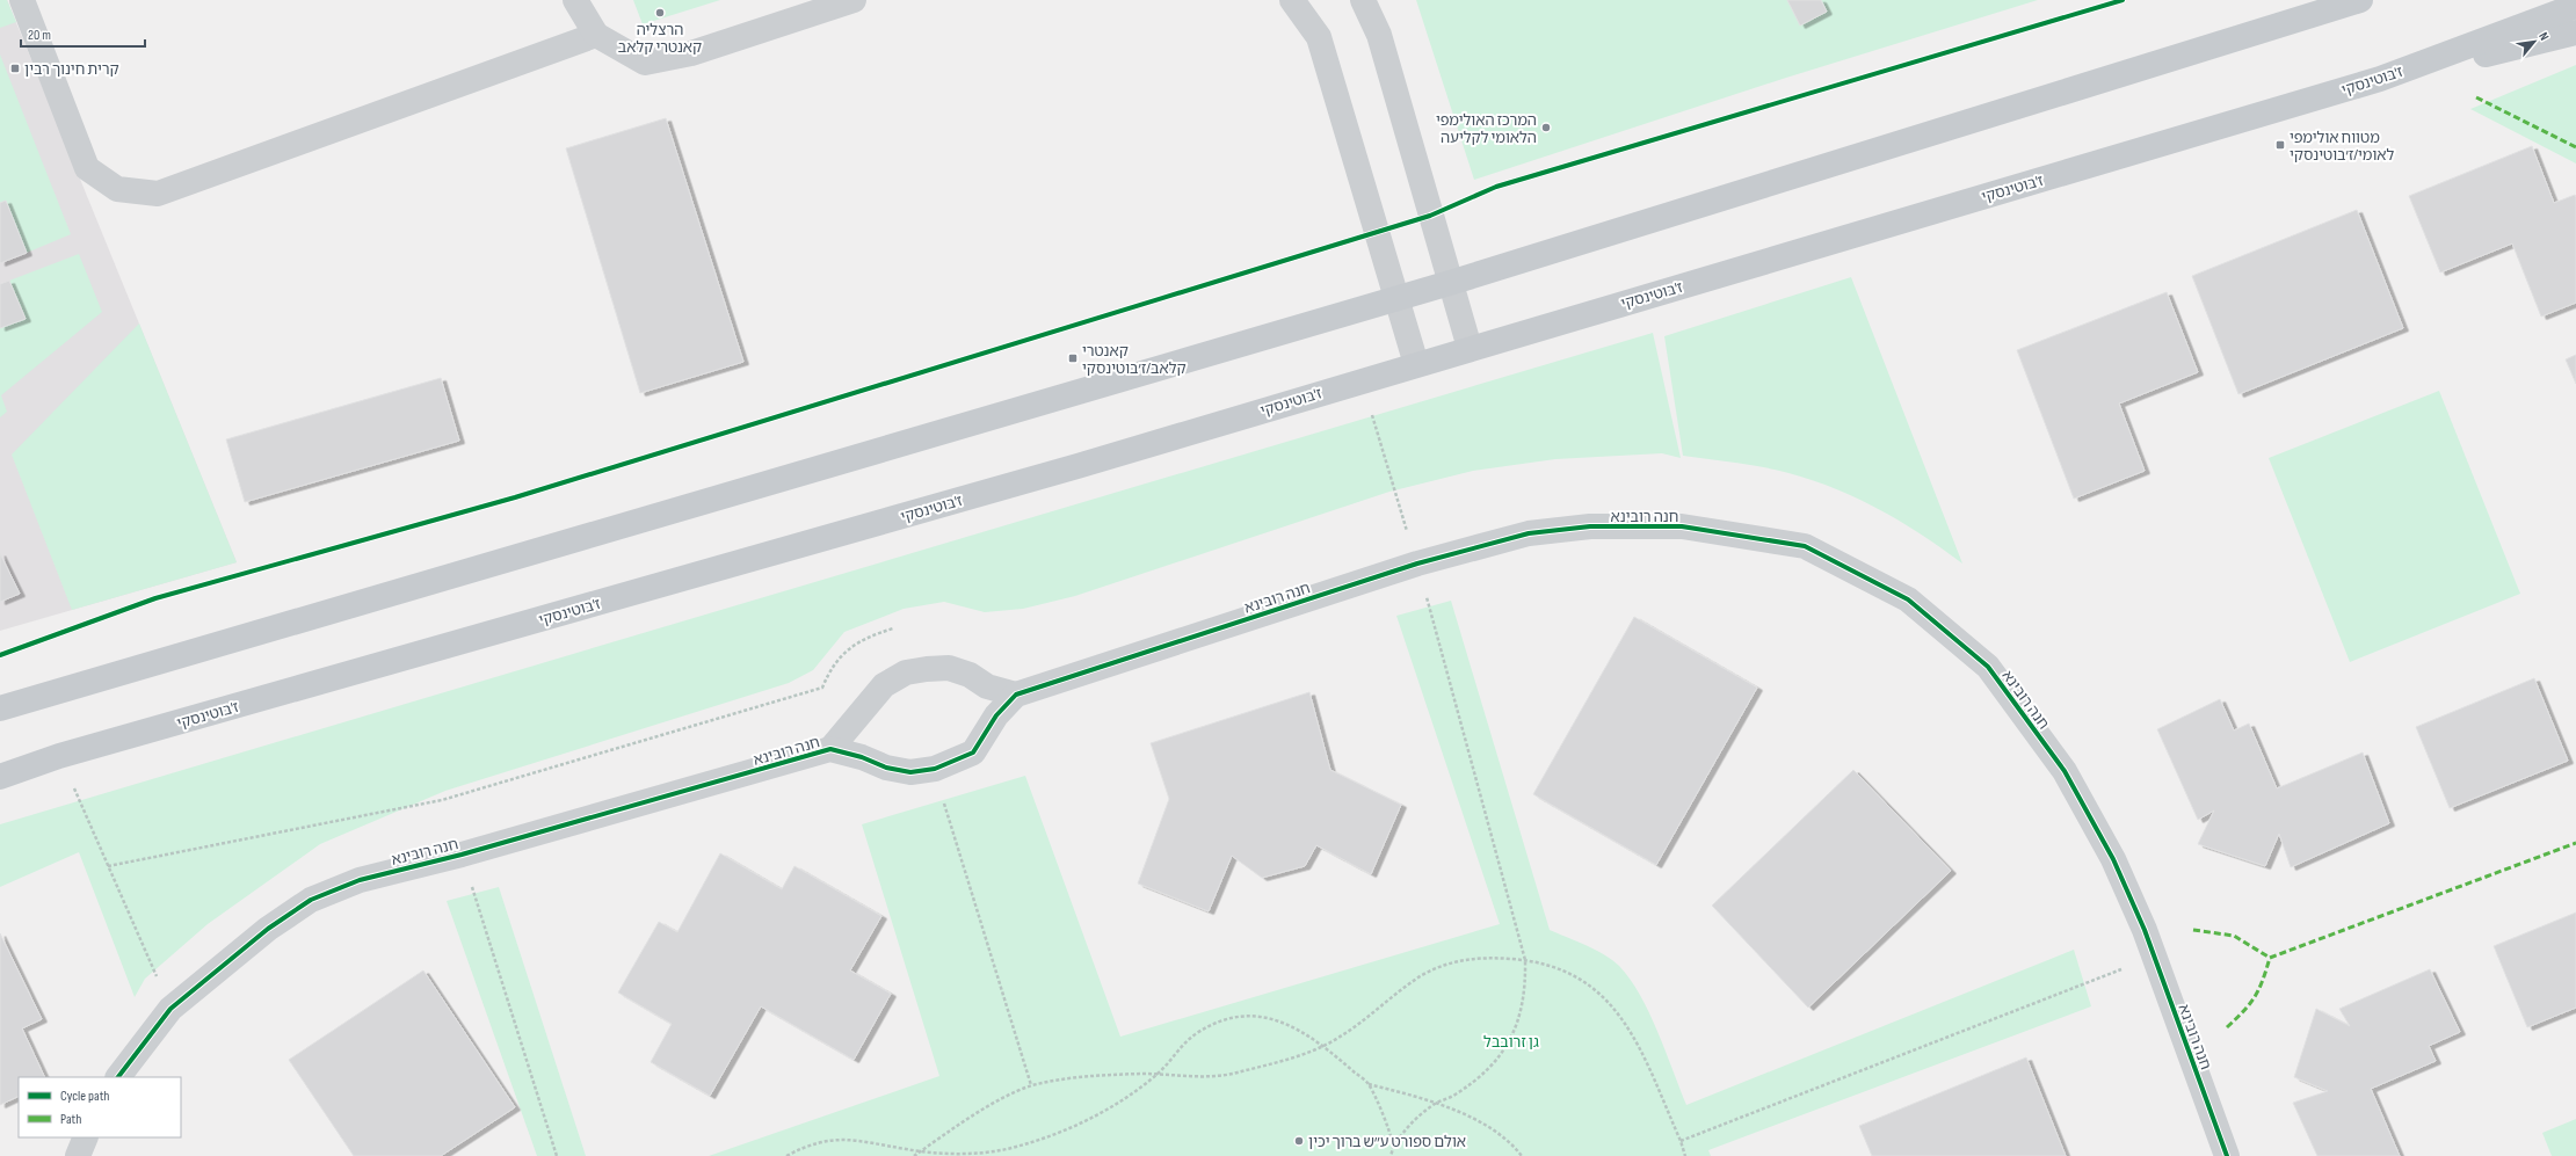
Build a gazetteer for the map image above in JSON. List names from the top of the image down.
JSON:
{
  "streets": {
    "main road": ["ז'בוטינסקי"],
    "street": ["חנה רובינא"]
  },
  "parks": ["גן זרובבל"],
  "places": {
    "other": ["הרצליה קאנטרי קלאב", "המרכז האולימפי הלאומי לקליעה", "אולם ספורט ע״ש ברוך יכין"],
    "transit": ["קרית חינוך רבין", "מטווח אולימפי לאומי/ז׳בוטינסקי", "קאנטרי קלאב/ז׳בוטינסקי"]
  },
  "legend": ["Cycle path", "Path"],
  "scale_bar": "20 m",
  "north": "top right"
}
